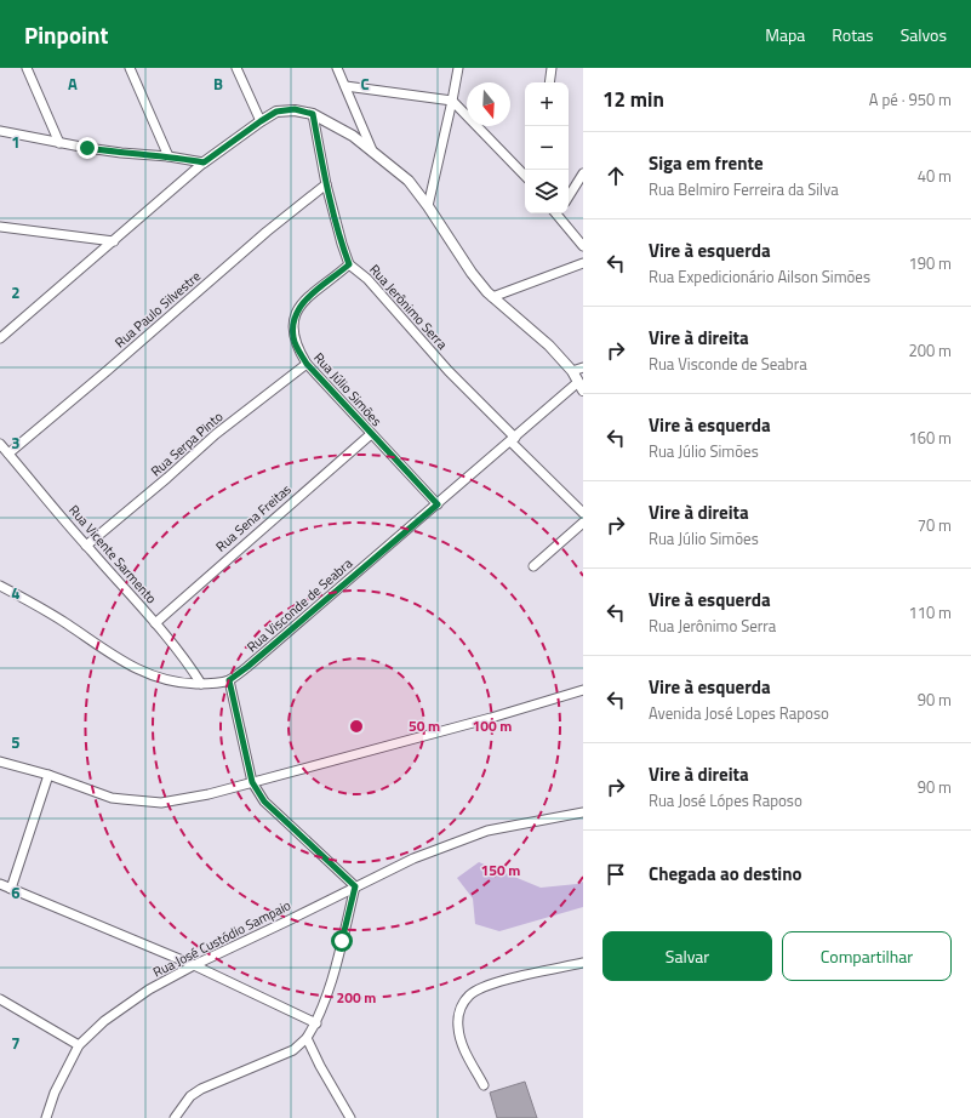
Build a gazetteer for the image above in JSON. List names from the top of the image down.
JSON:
{
  "streets": {
    "street": [
      "Rua Jerônimo Serra",
      "Rua Paulo Silvestre",
      "Rua Júlio Simões",
      "Rua Serpa Pinto",
      "Rua Sena Freitas",
      "Rua Vicente Sarmento",
      "Rua Visconde de Seabra",
      "Rua José Custódio Sampaio"
    ]
  },
  "crossings": [
    ["Rua Jerônimo Serra", "Rua Paulo Silvestre"],
    ["Rua Jerônimo Serra", "Rua Júlio Simões"],
    ["Rua Jerônimo Serra", "Rua Visconde de Seabra"],
    ["Rua Paulo Silvestre", "Rua Vicente Sarmento"],
    ["Rua Júlio Simões", "Rua Serpa Pinto"],
    ["Rua Júlio Simões", "Rua Sena Freitas"],
    ["Rua Júlio Simões", "Rua Visconde de Seabra"],
    ["Rua Serpa Pinto", "Rua Vicente Sarmento"],
    ["Rua Sena Freitas", "Rua Vicente Sarmento"],
    ["Rua Vicente Sarmento", "Rua Visconde de Seabra"]
  ],
  "north": "bottom",
  "page": {
    "header": "Pinpoint",
    "nav": ["Mapa", "Rotas", "Salvos"],
    "heading": ["12 min", "A pé · 950 m"],
    "map_buttons": ["+", "−"],
    "list": [
      ["Siga em frente", "Rua Belmiro Ferreira da Silva", "40 m"],
      ["Vire à esquerda", "Rua Expedicionário Ailson Simões", "190 m"],
      ["Vire à direita", "Rua Visconde de Seabra", "200 m"],
      ["Vire à esquerda", "Rua Júlio Simões", "160 m"],
      ["Vire à direita", "Rua Júlio Simões", "70 m"],
      ["Vire à esquerda", "Rua Jerônimo Serra", "110 m"],
      ["Vire à esquerda", "Avenida José Lopes Raposo", "90 m"],
      ["Vire à direita", "Rua José Lópes Raposo", "90 m"],
      "Chegada ao destino"
    ],
    "buttons": ["Salvar", "Compartilhar"]
  },
  "grid": {
    "columns": ["A", "B", "C"],
    "rows": [
      "1",
      "2",
      "3",
      "4",
      "5",
      "6",
      "7"
    ]
  },
  "rings": [
    "50 m",
    "100 m",
    "150 m",
    "200 m"
  ]
}
